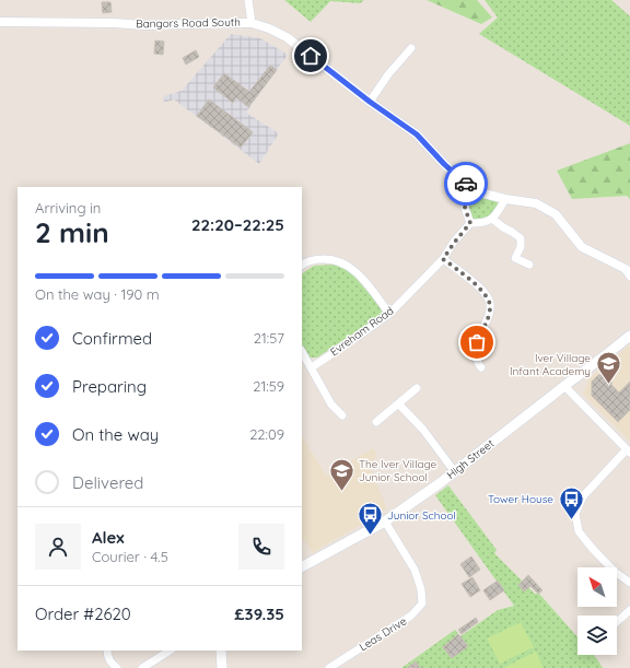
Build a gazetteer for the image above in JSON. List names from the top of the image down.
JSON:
{
  "streets": {
    "main road": ["High Street"],
    "street": ["Bangors Road South", "Evreham Road", "Leas Drive"]
  },
  "crossings": [
    ["High Street", "Leas Drive"]
  ],
  "places": {
    "school or university": ["Iver Village Infant Academy", "The Iver Village Junior School"],
    "bus stop": ["Tower House", "Junior School"]
  },
  "north": "top left",
  "page": {
    "heading": ["2 min", "Arriving in", "22:20–22:25"],
    "panel": [
      "Alex",
      "Courier · 4.5",
      "Order #2620",
      "£39.35"
    ],
    "bar": "On the way · 190 m",
    "list": [
      ["Confirmed", "21:57"],
      ["Preparing", "21:59"],
      ["On the way", "22:09"],
      "Delivered"
    ]
  }
}
